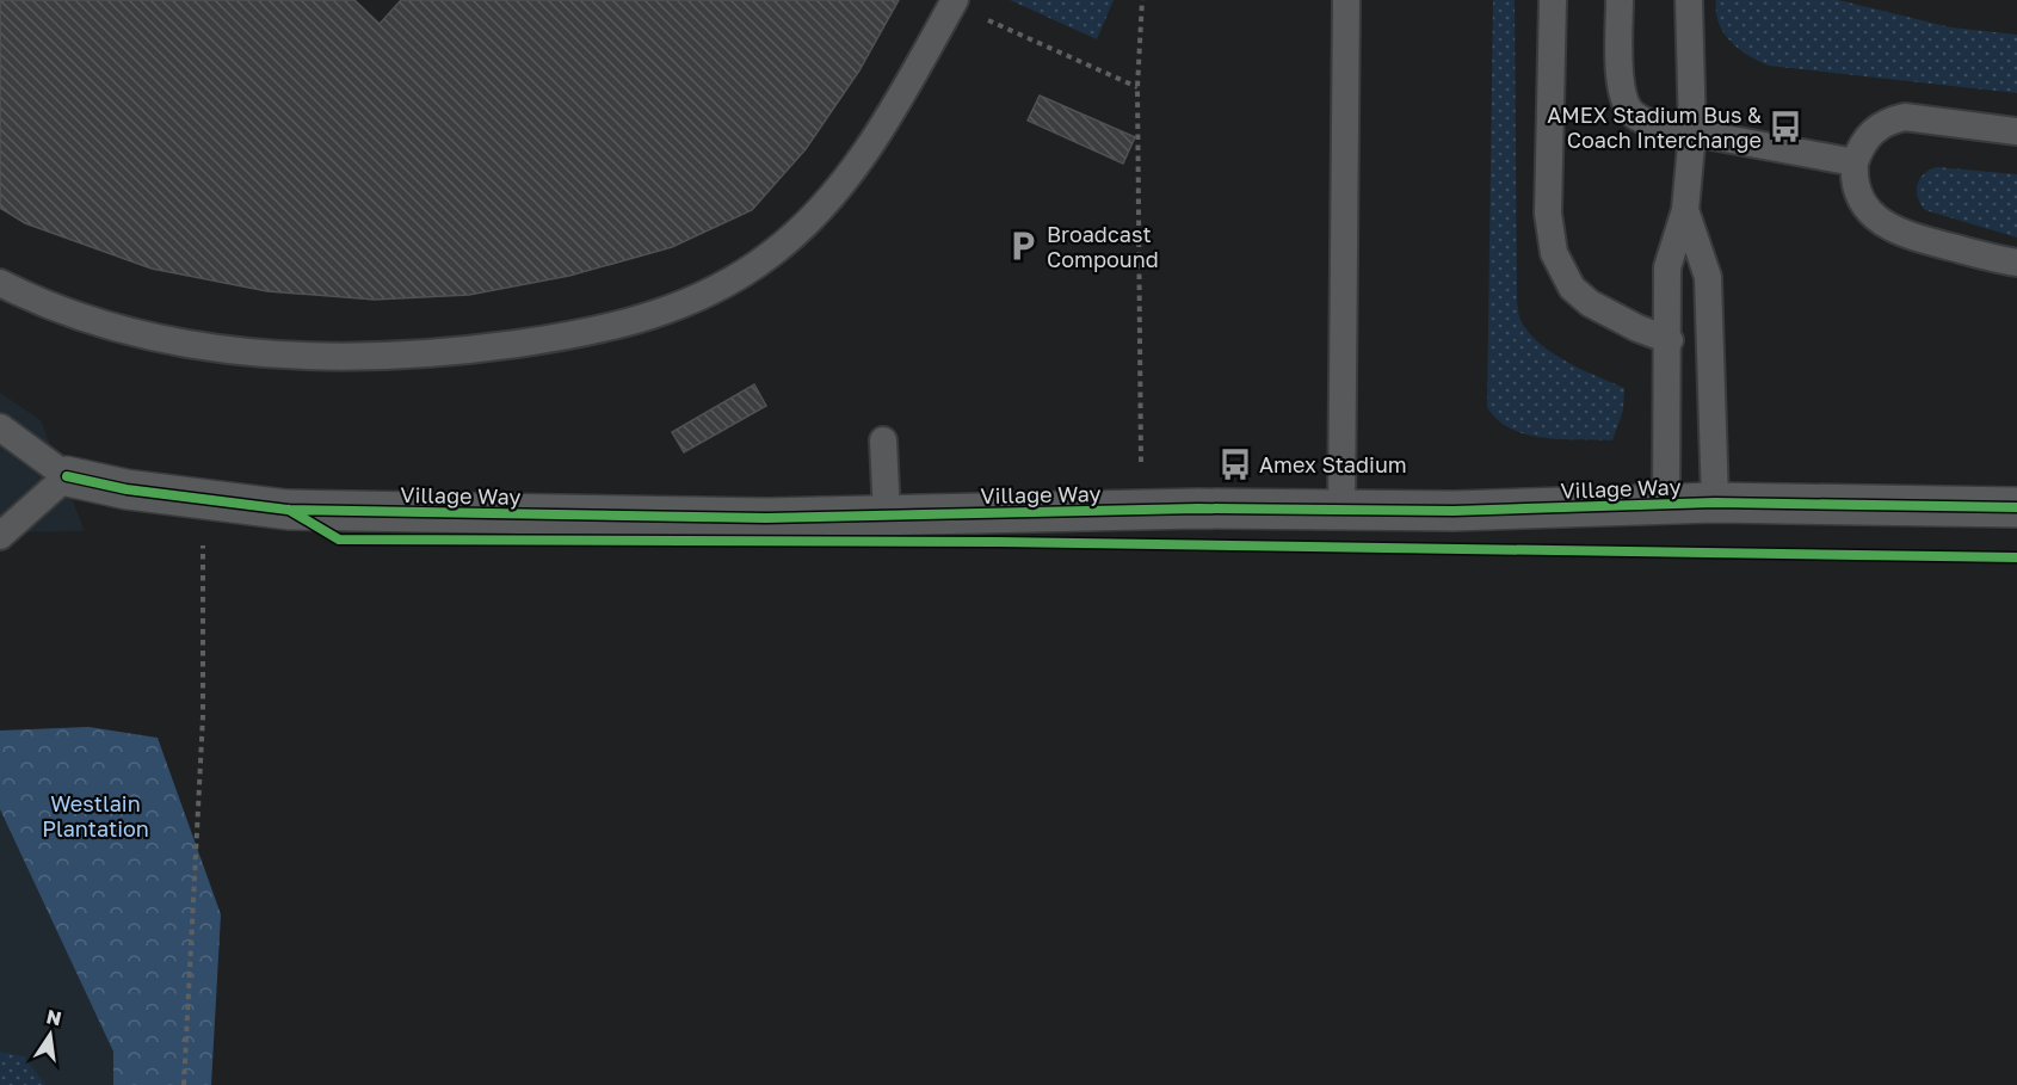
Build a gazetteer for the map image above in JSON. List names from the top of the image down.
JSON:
{
  "streets": {
    "street": ["Village Way"]
  },
  "parks": ["Westlain Plantation"],
  "places": {
    "bus stop": ["AMEX Stadium Bus & Coach Interchange", "Amex Stadium"],
    "parking": ["Broadcast Compound"]
  },
  "north": "top"
}
